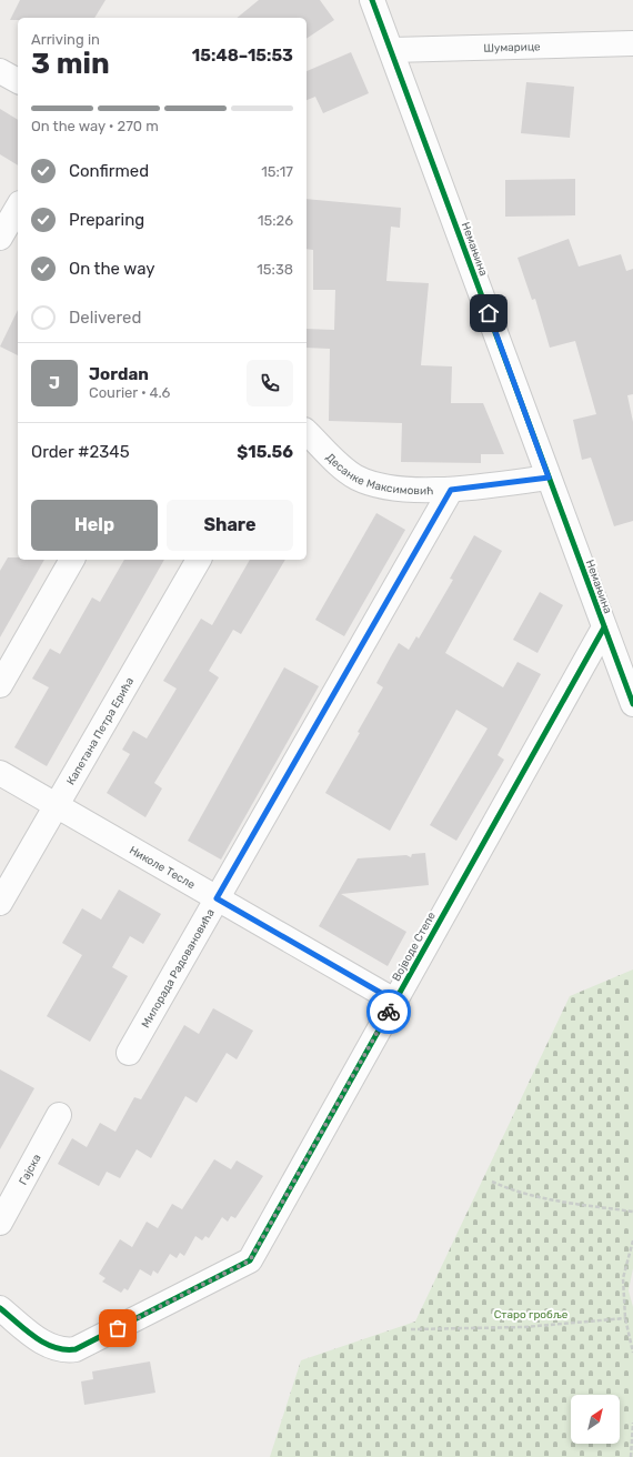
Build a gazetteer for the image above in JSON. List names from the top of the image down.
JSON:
{
  "streets": {
    "street": [
      "Шумарице",
      "Немањина",
      "Десанке Максимовић",
      "Капетана Петра Ерића",
      "Николе Тесле",
      "Војводе Степе",
      "Милорада Радовановића",
      "Гајска"
    ]
  },
  "crossings": [
    ["Шумарице", "Немањина"],
    ["Немањина", "Десанке Максимовић"],
    ["Немањина", "Војводе Степе"],
    ["Десанке Максимовић", "Милорада Радовановића"],
    ["Капетана Петра Ерића", "Николе Тесле"],
    ["Николе Тесле", "Војводе Степе"],
    ["Николе Тесле", "Милорада Радовановића"]
  ],
  "parks": ["Старо гробље"],
  "north": "top right",
  "page": {
    "heading": ["3 min", "Arriving in", "15:48–15:53"],
    "panel": [
      "Jordan",
      "Courier · 4.6",
      "Order #2345",
      "$15.56"
    ],
    "bar": "On the way · 270 m",
    "list": [
      ["Confirmed", "15:17"],
      ["Preparing", "15:26"],
      ["On the way", "15:38"],
      "Delivered"
    ],
    "round": "J",
    "buttons": ["Help", "Share"]
  }
}
